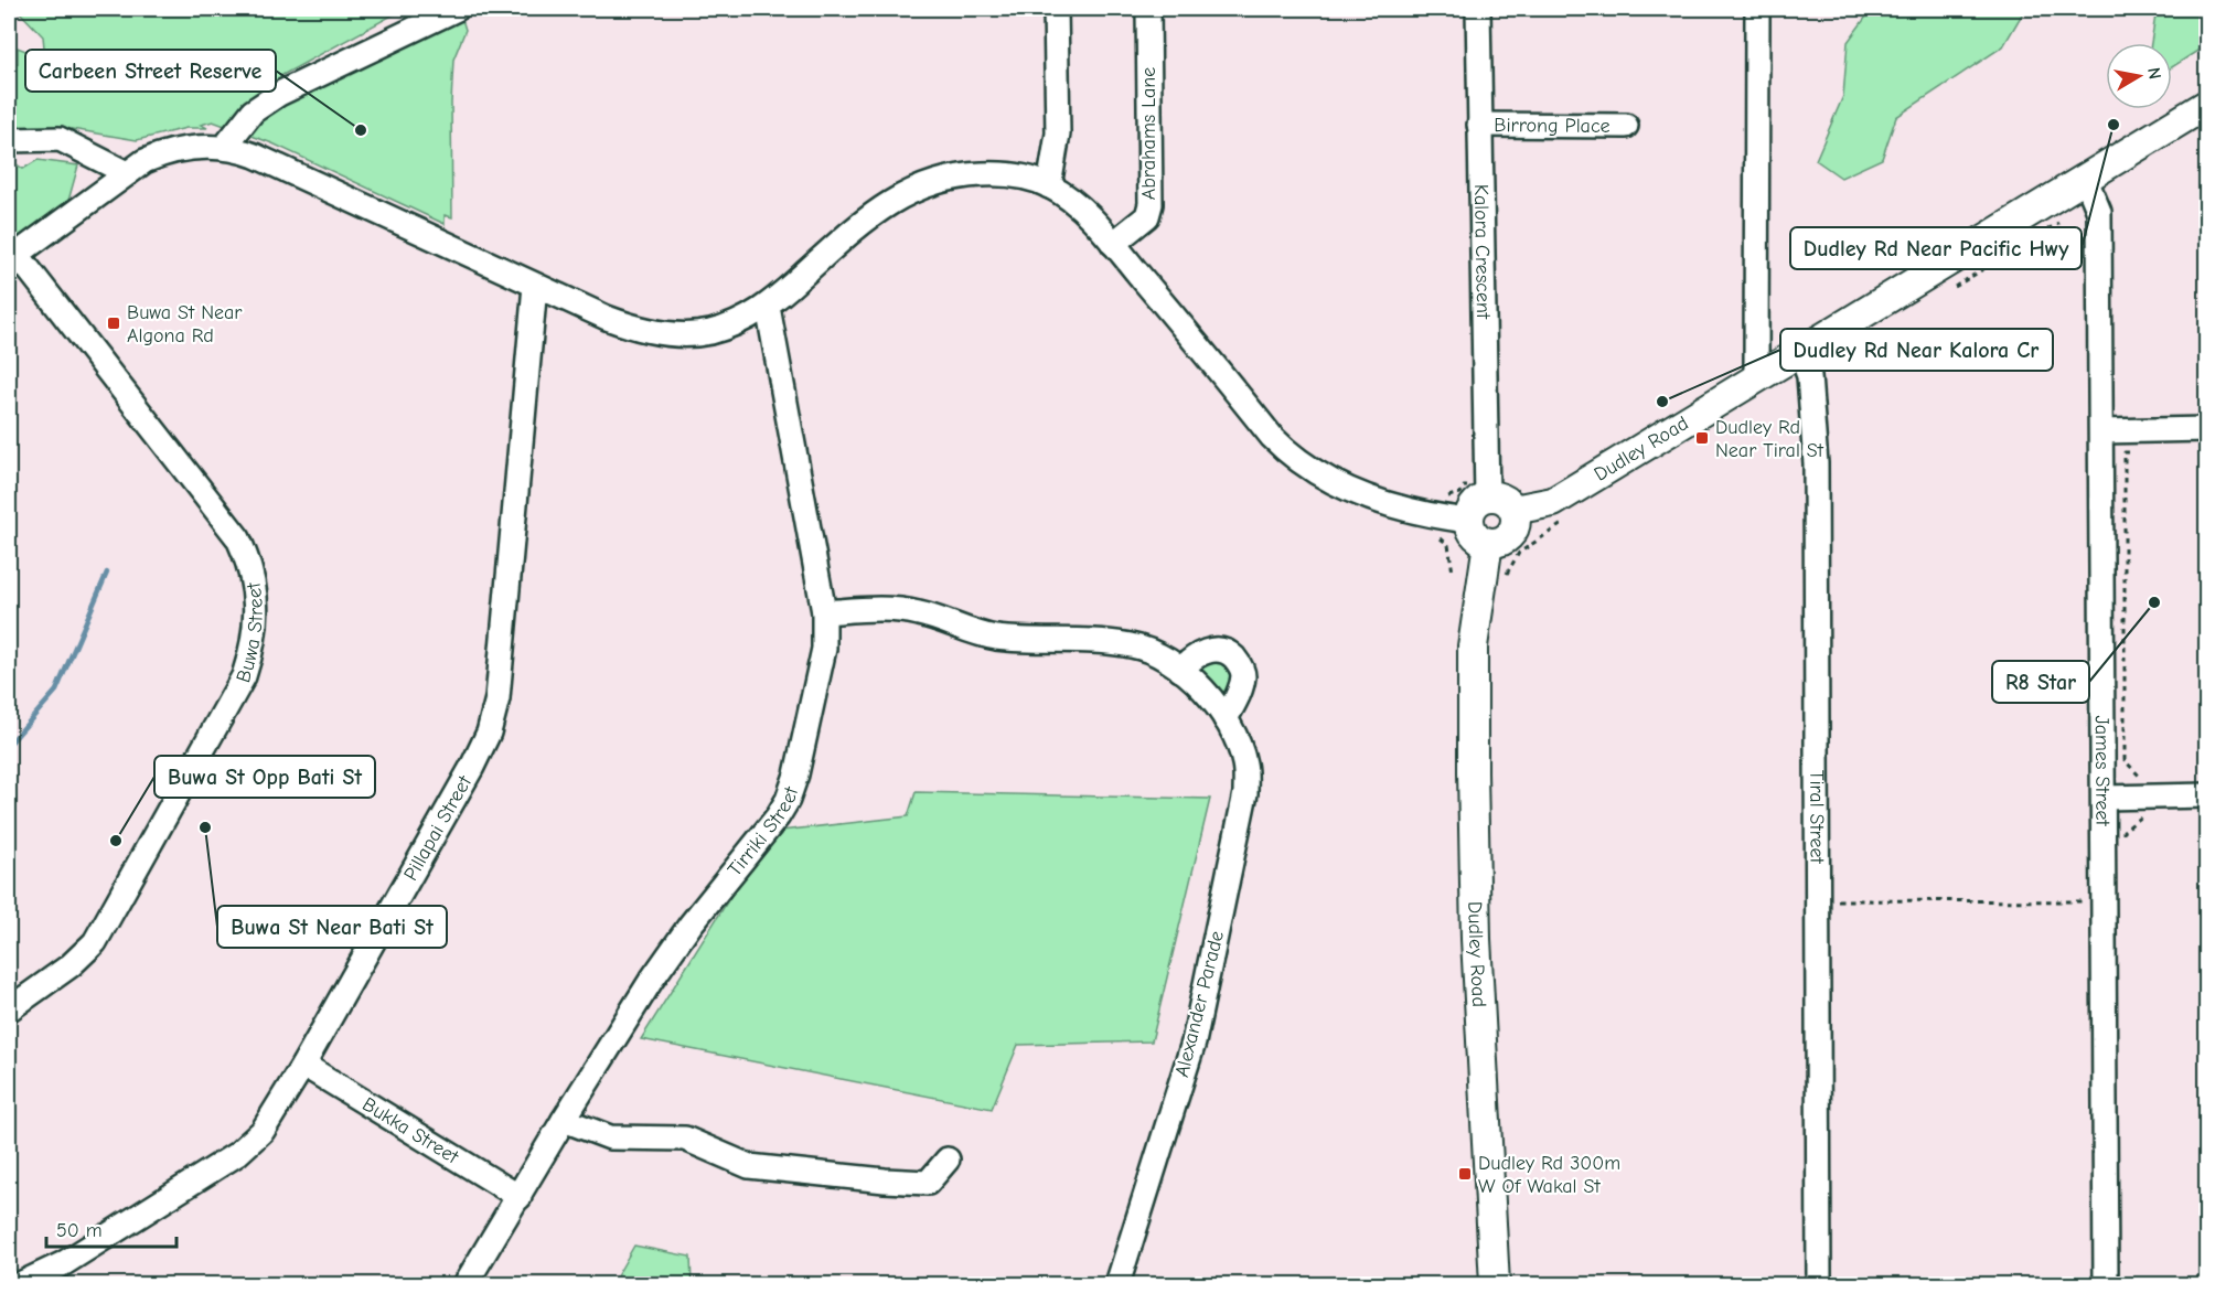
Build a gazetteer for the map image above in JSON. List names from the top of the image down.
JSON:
{
  "streets": {
    "main road": ["Dudley Road"],
    "street": [
      "Birrong Place",
      "Abrahams Lane",
      "Kalora Crescent",
      "Buwa Street",
      "James Street",
      "Tiral Street",
      "Pillapai Street",
      "Tirriki Street",
      "Alexander Parade",
      "Bukka Street"
    ]
  },
  "crossings": [
    ["Birrong Place", "Kalora Crescent"],
    ["Kalora Crescent", "Dudley Road"],
    ["Dudley Road", "James Street"],
    ["Dudley Road", "Tiral Street"],
    ["Pillapai Street", "Bukka Street"],
    ["Tirriki Street", "Alexander Parade"],
    ["Tirriki Street", "Bukka Street"]
  ],
  "places": {
    "other": [
      "Dudley Rd Near Pacific Hwy",
      "Carbeen Street Reserve",
      "Dudley Rd Near Kalora Cr",
      "R8 Star",
      "Buwa St Near Bati St",
      "Buwa St Opp Bati St"
    ],
    "transit": ["Buwa St Near Algona Rd", "Dudley Rd Near Tiral St", "Dudley Rd 300m W Of Wakal St"]
  },
  "scale_bar": "50 m",
  "north": "right"
}
